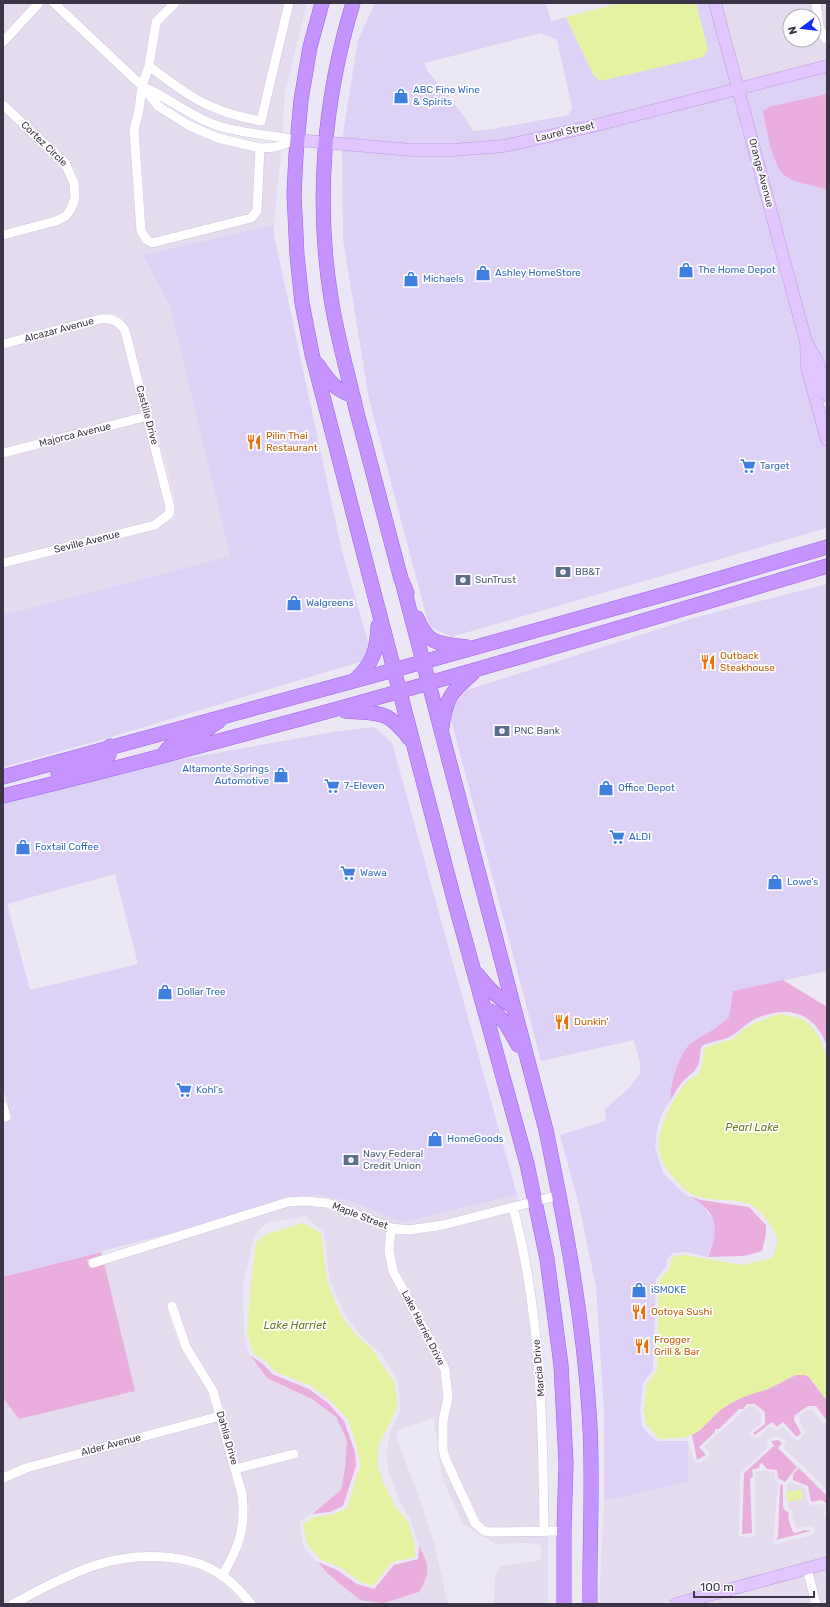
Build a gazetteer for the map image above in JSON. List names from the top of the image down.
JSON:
{
  "streets": {
    "street": [
      "Laurel Street",
      "Cortez Circle",
      "Orange Avenue",
      "Alcazar Avenue",
      "Castille Drive",
      "Majorca Avenue",
      "Seville Avenue",
      "Maple Street",
      "Lake Harriet Drive",
      "Marcia Drive",
      "Dahlia Drive",
      "Alder Avenue"
    ]
  },
  "crossings": [
    ["Laurel Street", "Orange Avenue"],
    ["Alcazar Avenue", "Castille Drive"],
    ["Castille Drive", "Majorca Avenue"],
    ["Castille Drive", "Seville Avenue"],
    ["Maple Street", "Lake Harriet Drive"],
    ["Maple Street", "Marcia Drive"],
    ["Lake Harriet Drive", "Marcia Drive"],
    ["Dahlia Drive", "Alder Avenue"]
  ],
  "water": ["Pearl Lake", "Lake Harriet"],
  "places": {
    "shop": [
      "ABC Fine Wine & Spirits",
      "The Home Depot",
      "Ashley HomeStore",
      "Michaels",
      "Walgreens",
      "Altamonte Springs Automotive",
      "Office Depot",
      "Foxtail Coffee",
      "Lowe's",
      "Dollar Tree",
      "HomeGoods",
      "iSMOKE"
    ],
    "restaurant": [
      "Pilin Thai Restaurant",
      "Outback Steakhouse",
      "Dunkin'",
      "Ootoya Sushi",
      "Frogger Grill & Bar"
    ],
    "supermarket": [
      "Target",
      "7-Eleven",
      "ALDI",
      "Wawa",
      "Kohl's"
    ],
    "bank": [
      "BB&T",
      "SunTrust",
      "PNC Bank",
      "Navy Federal Credit Union"
    ]
  },
  "scale_bar": "100 m",
  "north": "left"
}
